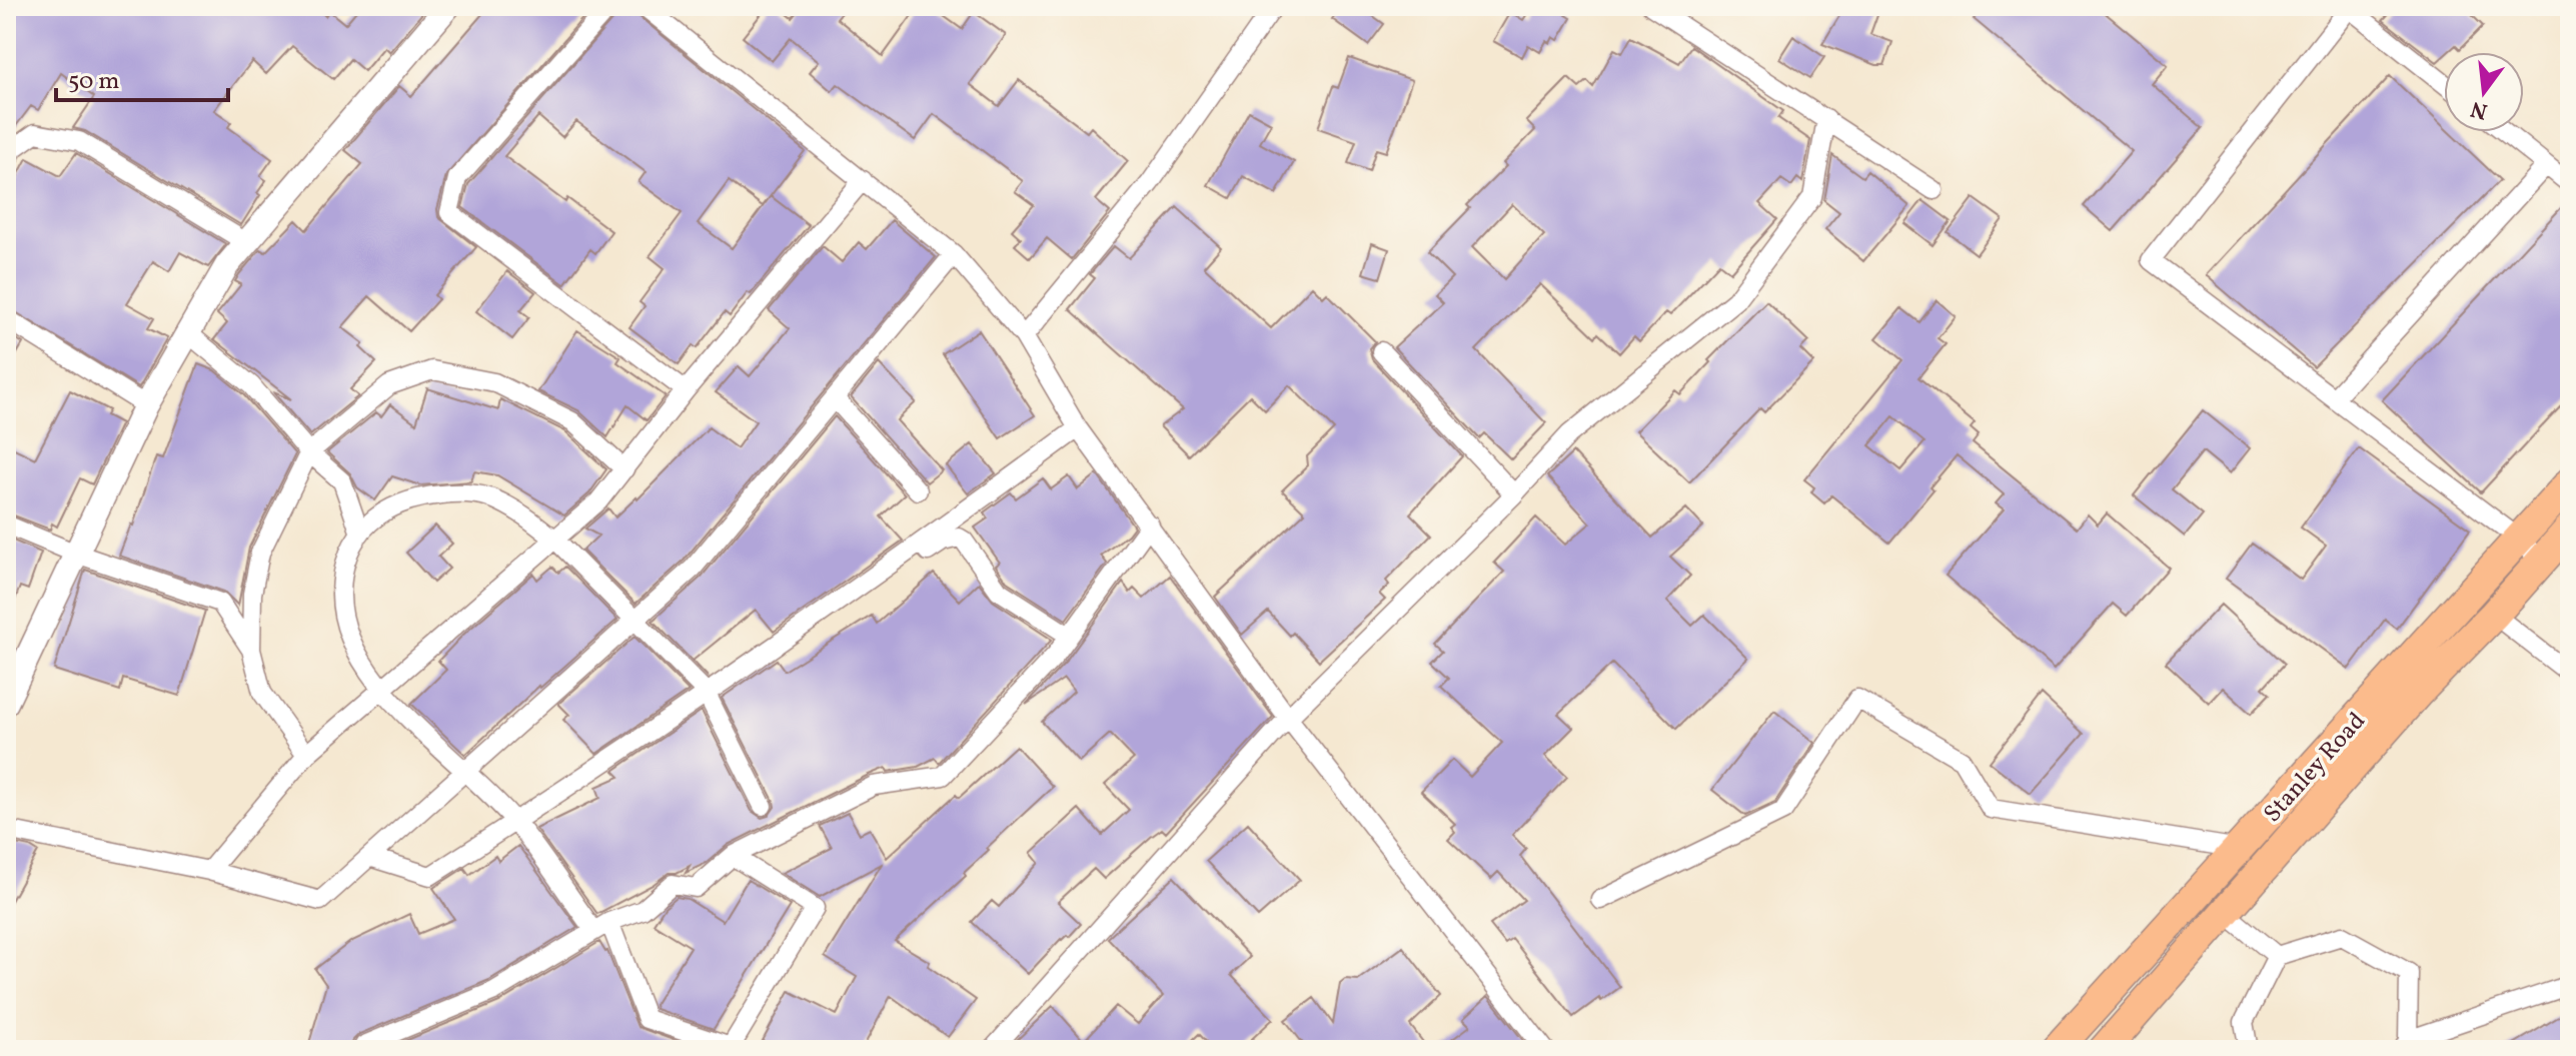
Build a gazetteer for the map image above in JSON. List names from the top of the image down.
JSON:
{
  "streets": {
    "main road": ["Stanley Road"]
  },
  "scale_bar": "50 m",
  "north": "bottom"
}
